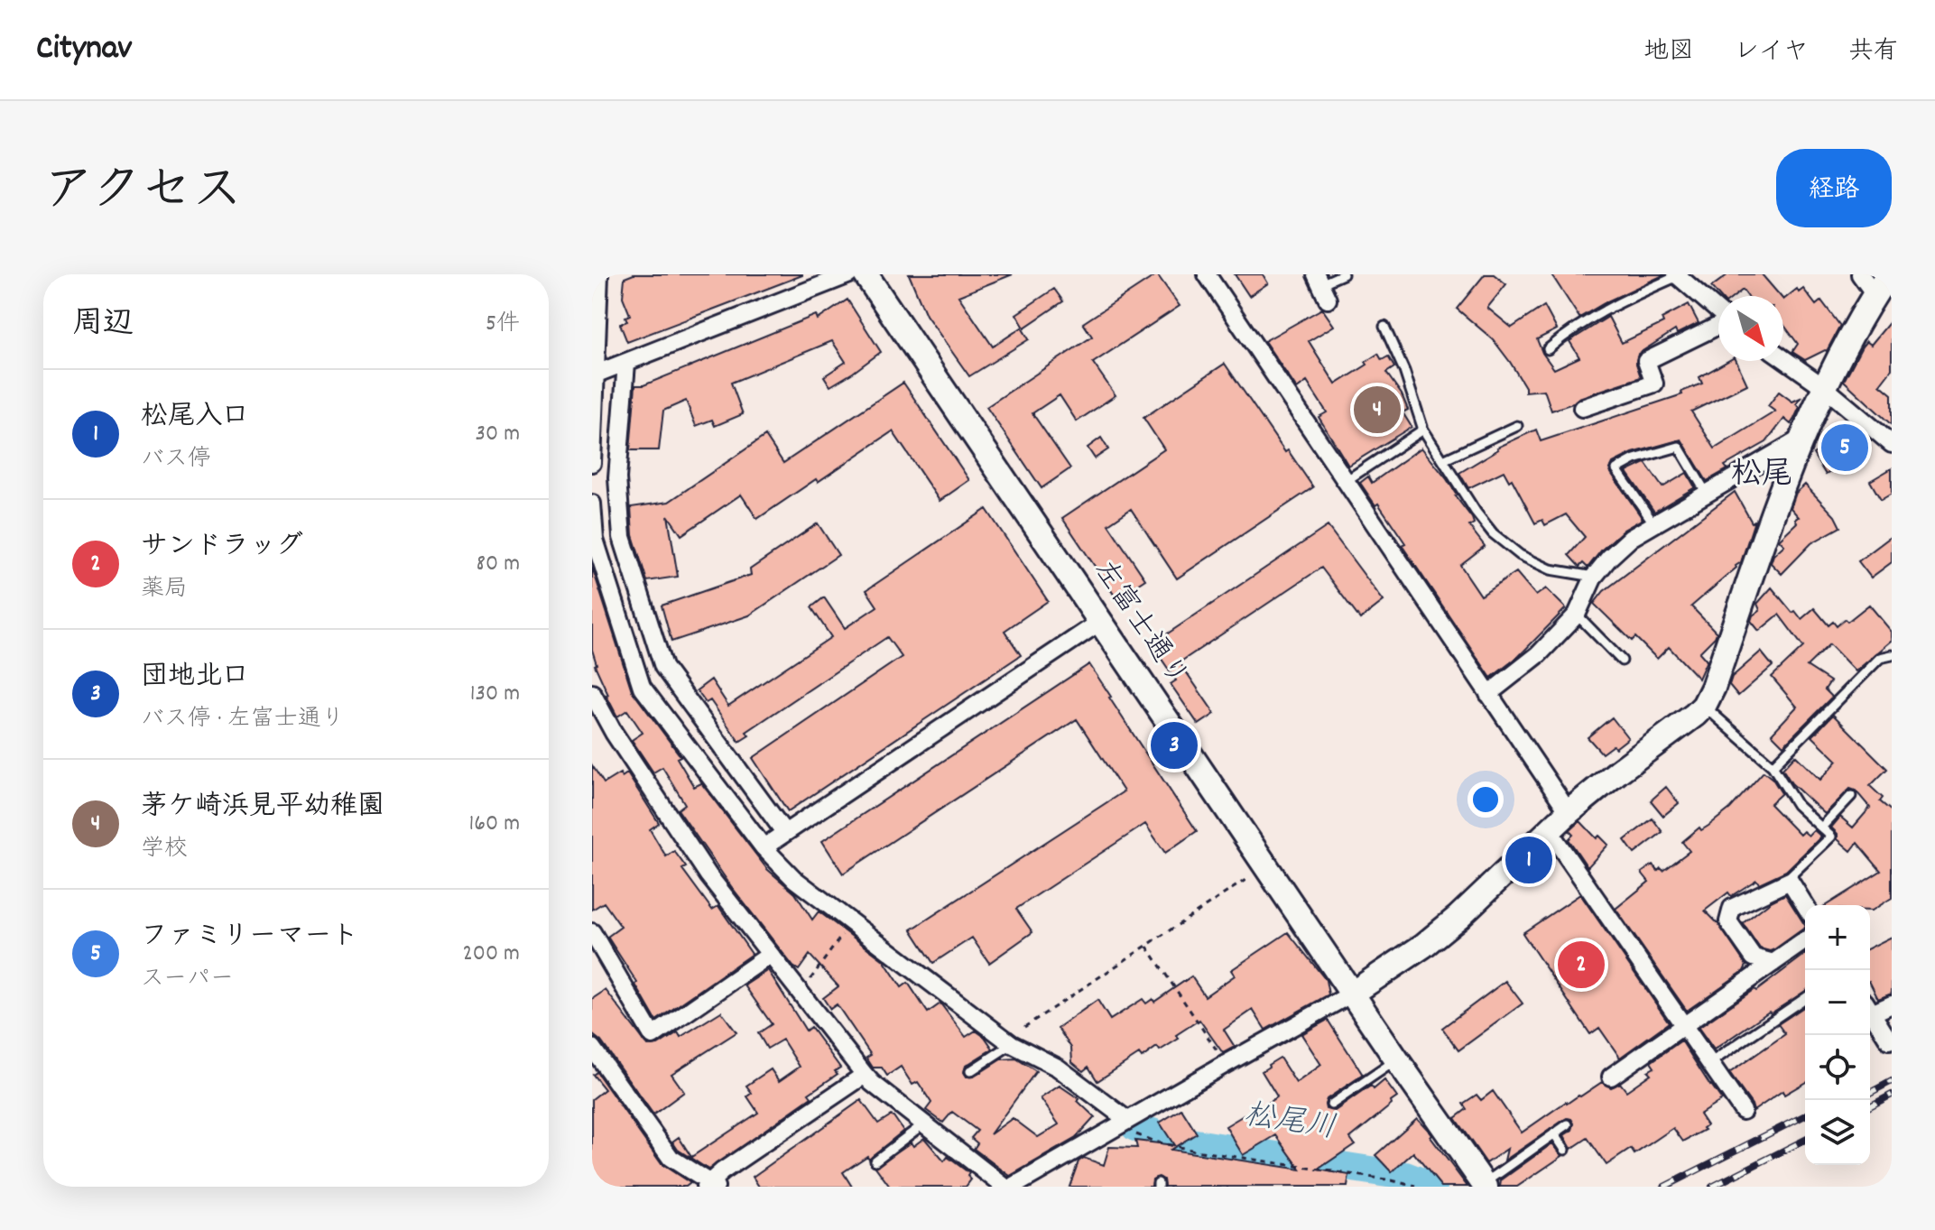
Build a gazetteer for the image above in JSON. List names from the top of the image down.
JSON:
{
  "streets": {
    "street": ["左富士通り"]
  },
  "districts": ["松尾"],
  "water": ["松尾川"],
  "north": "bottom right",
  "page": {
    "header": "Citynav",
    "nav": ["地図", "レイヤ", "共有"],
    "title": "アクセス",
    "buttons": "経路",
    "heading": ["周辺", "5件"],
    "list": [
      {
        "mark": "1",
        "name": "松尾入口",
        "note": "バス停",
        "value": "30 m"
      },
      {
        "mark": "2",
        "name": "サンドラッグ",
        "note": "薬局",
        "value": "80 m"
      },
      {
        "mark": "3",
        "name": "団地北口",
        "note": "バス停 · 左富士通り",
        "value": "130 m"
      },
      {
        "mark": "4",
        "name": "茅ケ崎浜見平幼稚園",
        "note": "学校",
        "value": "160 m"
      },
      {
        "mark": "5",
        "name": "ファミリーマート",
        "note": "スーパー",
        "value": "200 m"
      }
    ],
    "pins": [
      "4",
      "5",
      "3",
      "1",
      "2"
    ],
    "map_buttons": ["+", "−"]
  }
}
